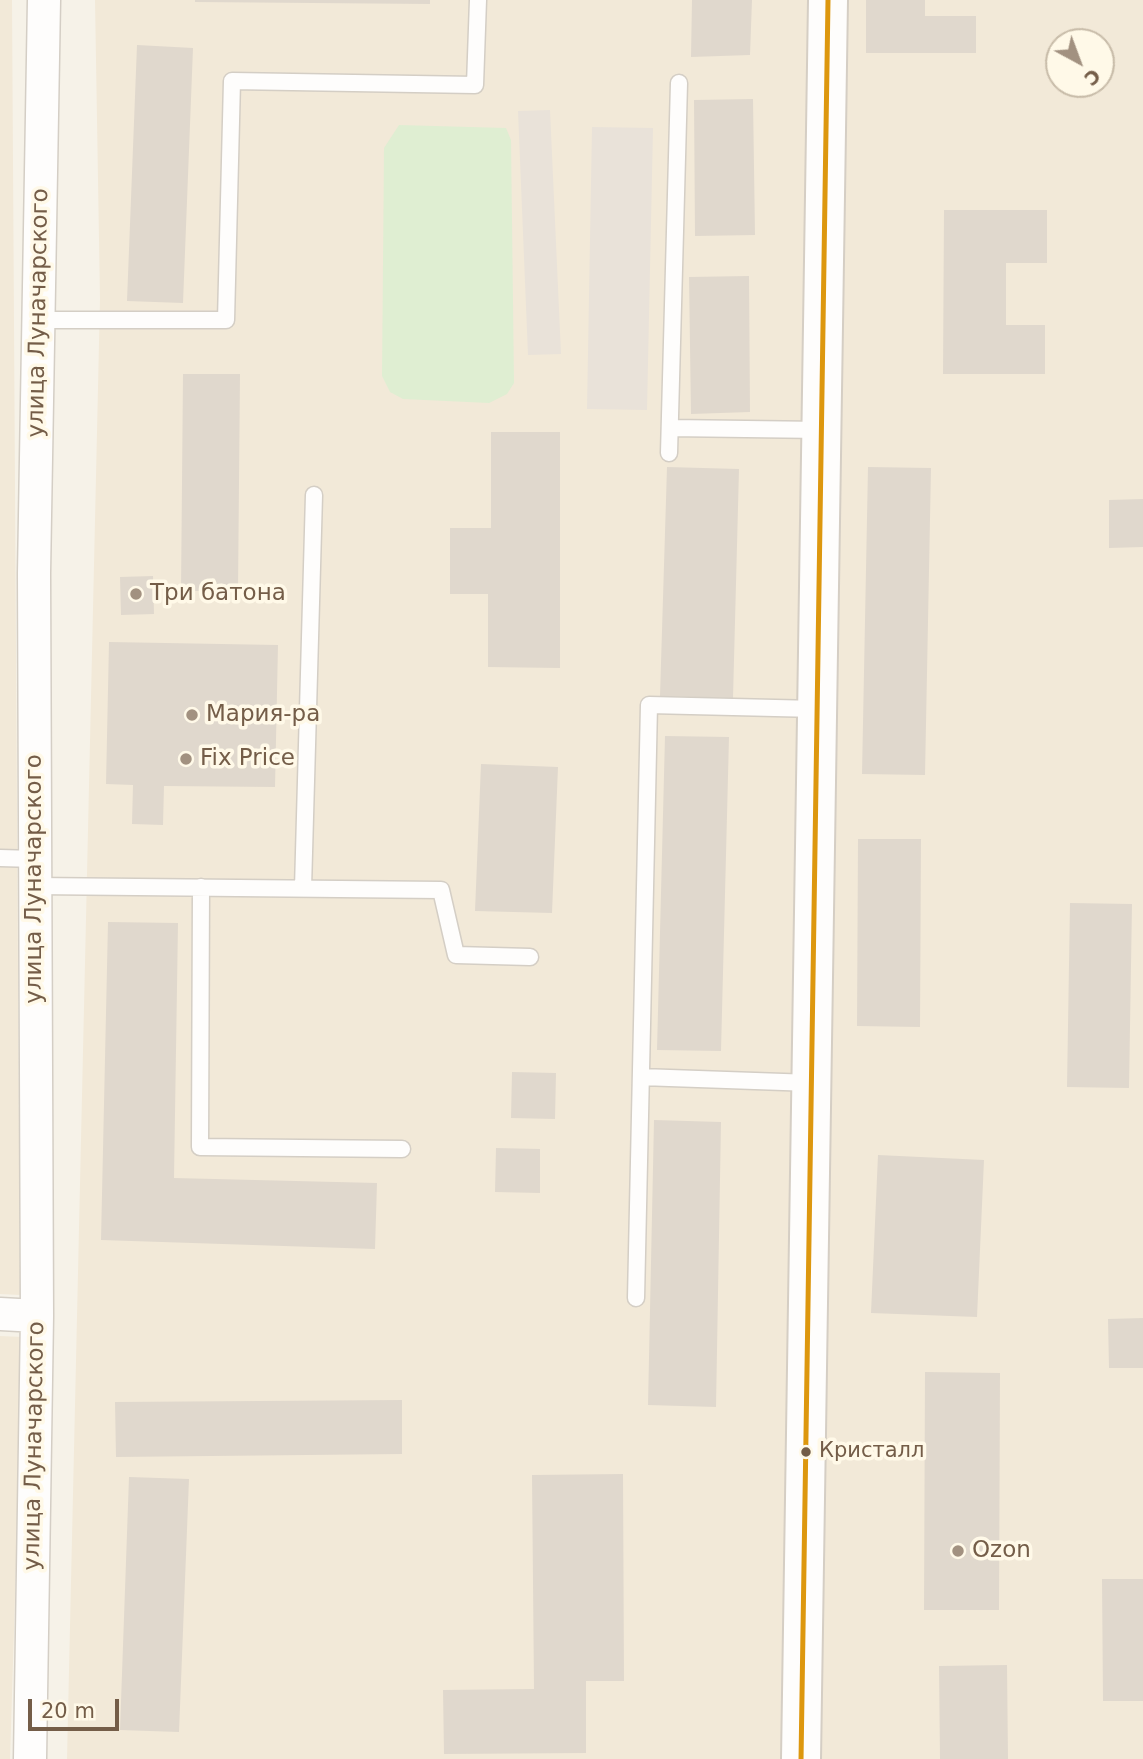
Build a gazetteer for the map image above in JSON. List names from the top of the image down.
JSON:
{
  "streets": {
    "street": ["улица Луначарского"]
  },
  "places": [
    "Три батона",
    "Мария-ра",
    "Fix Price",
    "Кристалл",
    "Ozon"
  ],
  "scale_bar": "20 m",
  "north": "bottom right"
}
